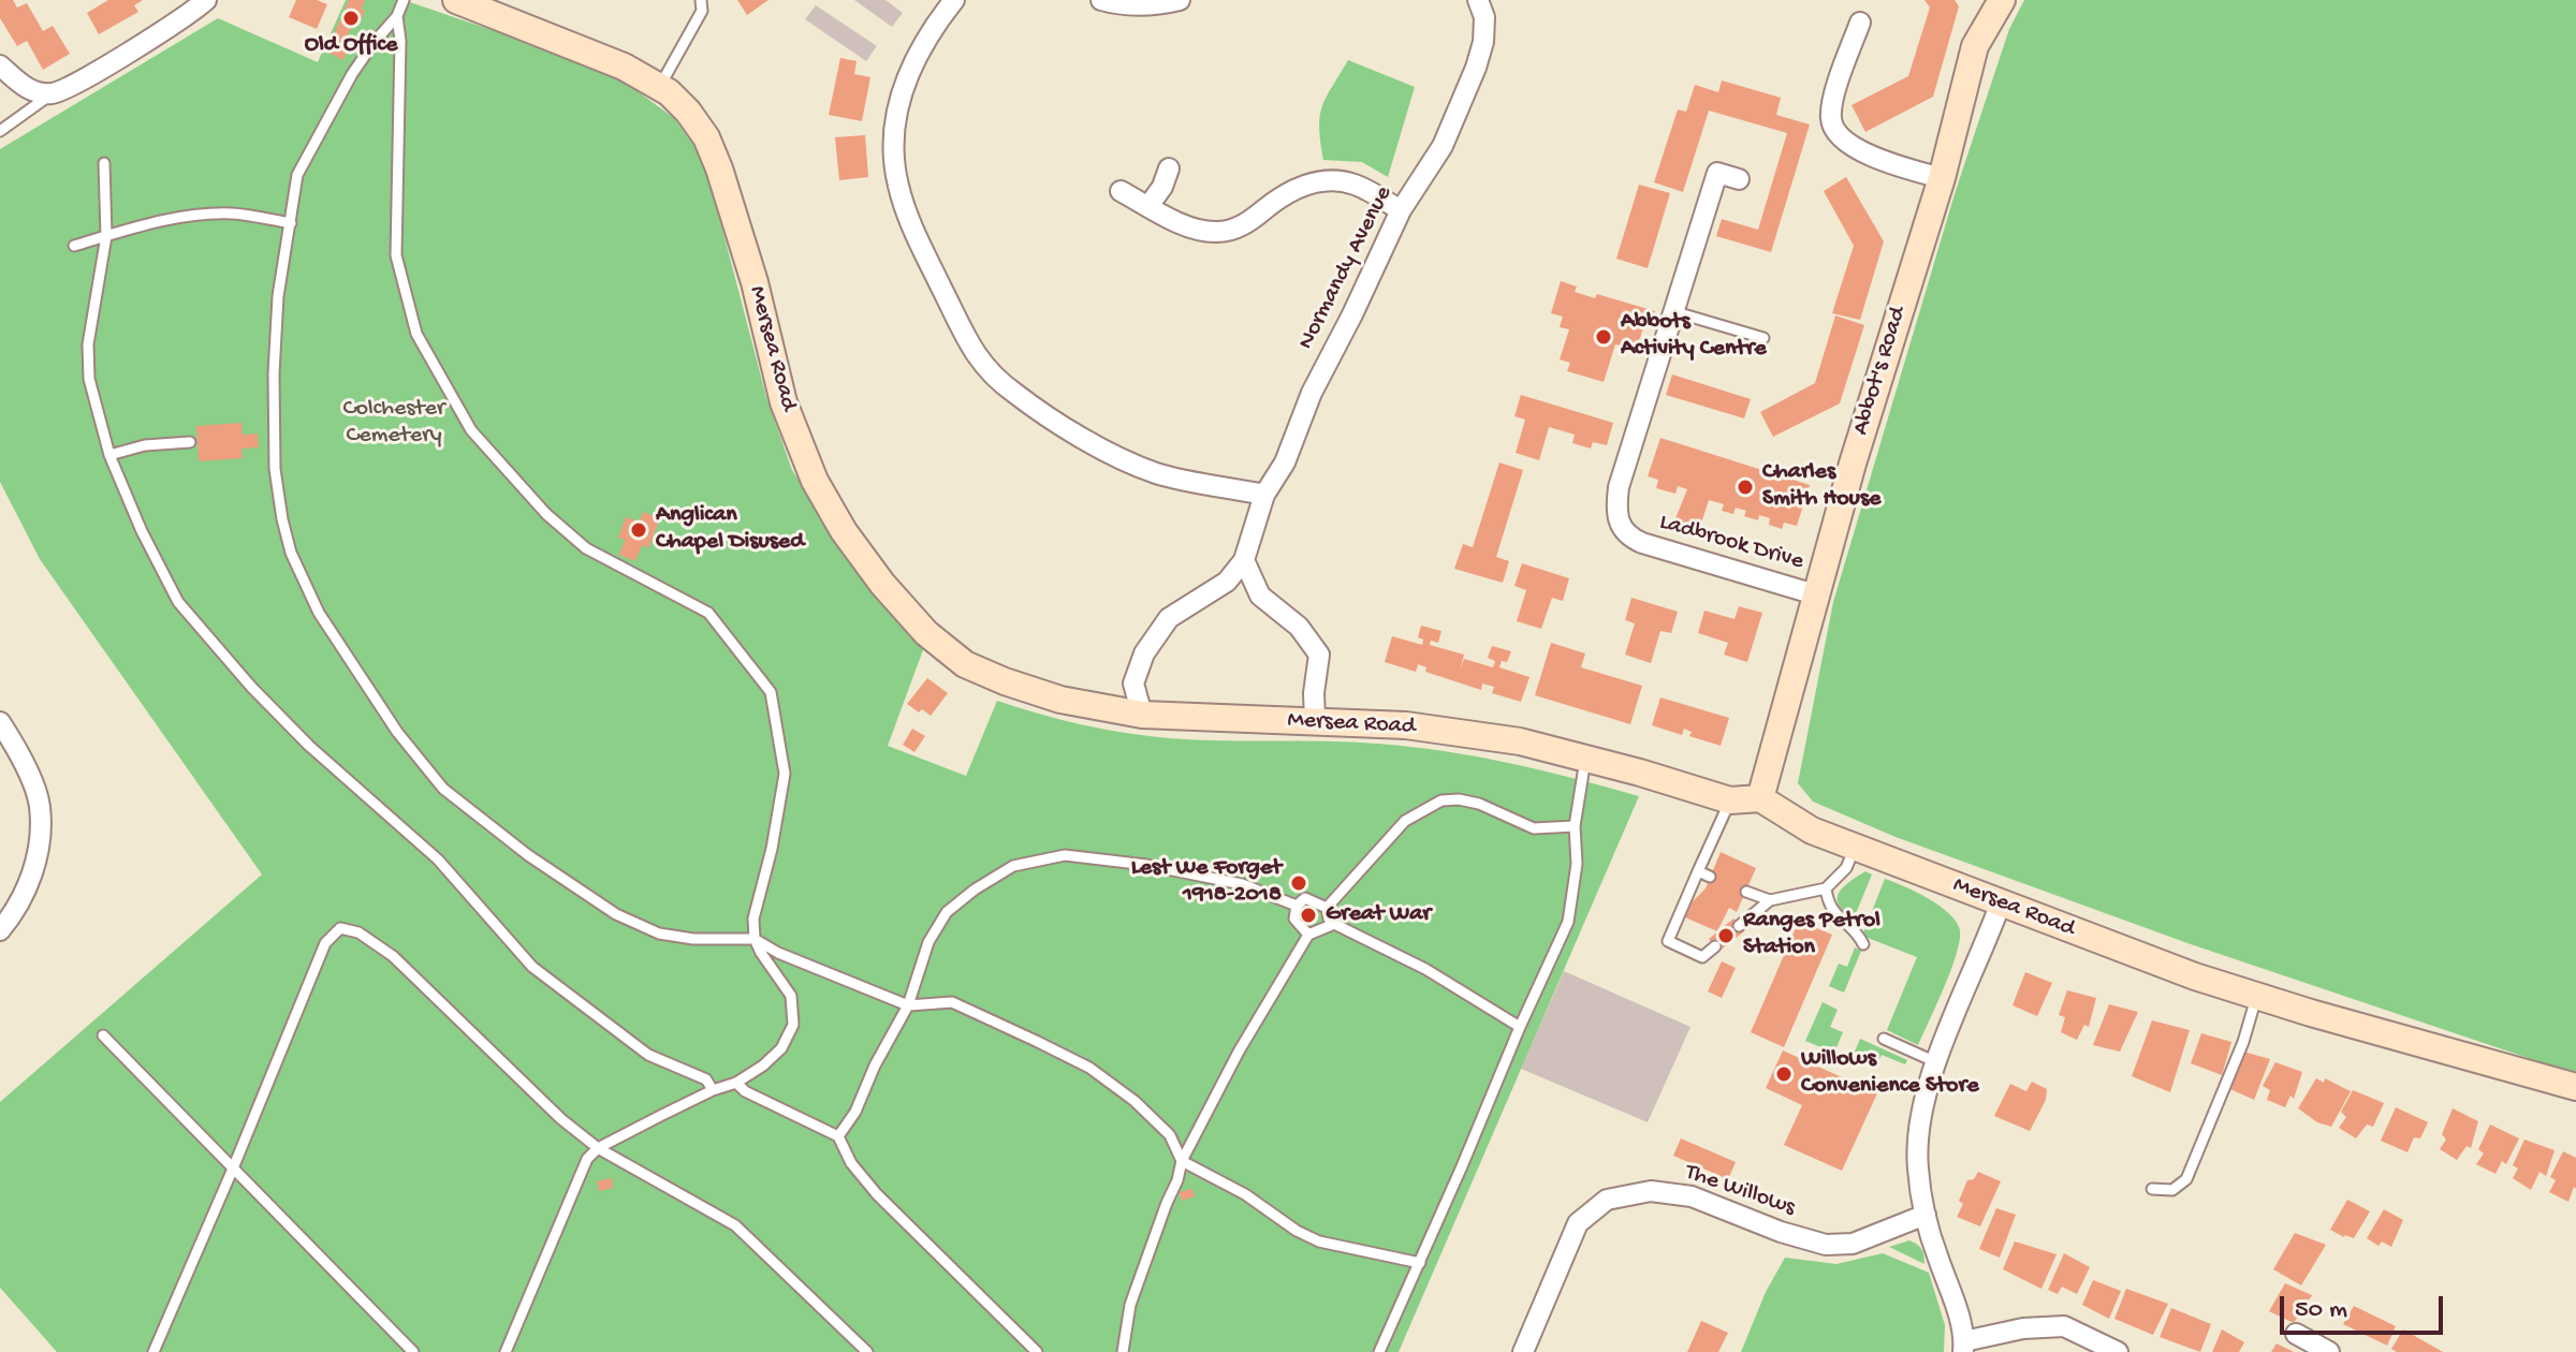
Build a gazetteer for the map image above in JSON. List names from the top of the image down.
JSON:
{
  "streets": {
    "main road": ["Mersea Road", "Abbot's Road"],
    "street": ["Normandy Avenue", "Ladbrook Drive", "The Willows"]
  },
  "crossings": [
    ["Normandy Avenue", "Mersea Road"],
    ["Mersea Road", "Abbot's Road"],
    ["Abbot's Road", "Ladbrook Drive"]
  ],
  "parks": ["Colchester Cemetery"],
  "places": [
    "Old Office",
    "Abbots Activity Centre",
    "Charles Smith House",
    "Anglican Chapel Disused",
    "Lest We Forget 1918-2018",
    "Great War",
    "Ranges Petrol Station",
    "Willows Convenience Store"
  ],
  "scale_bar": "50 m"
}
